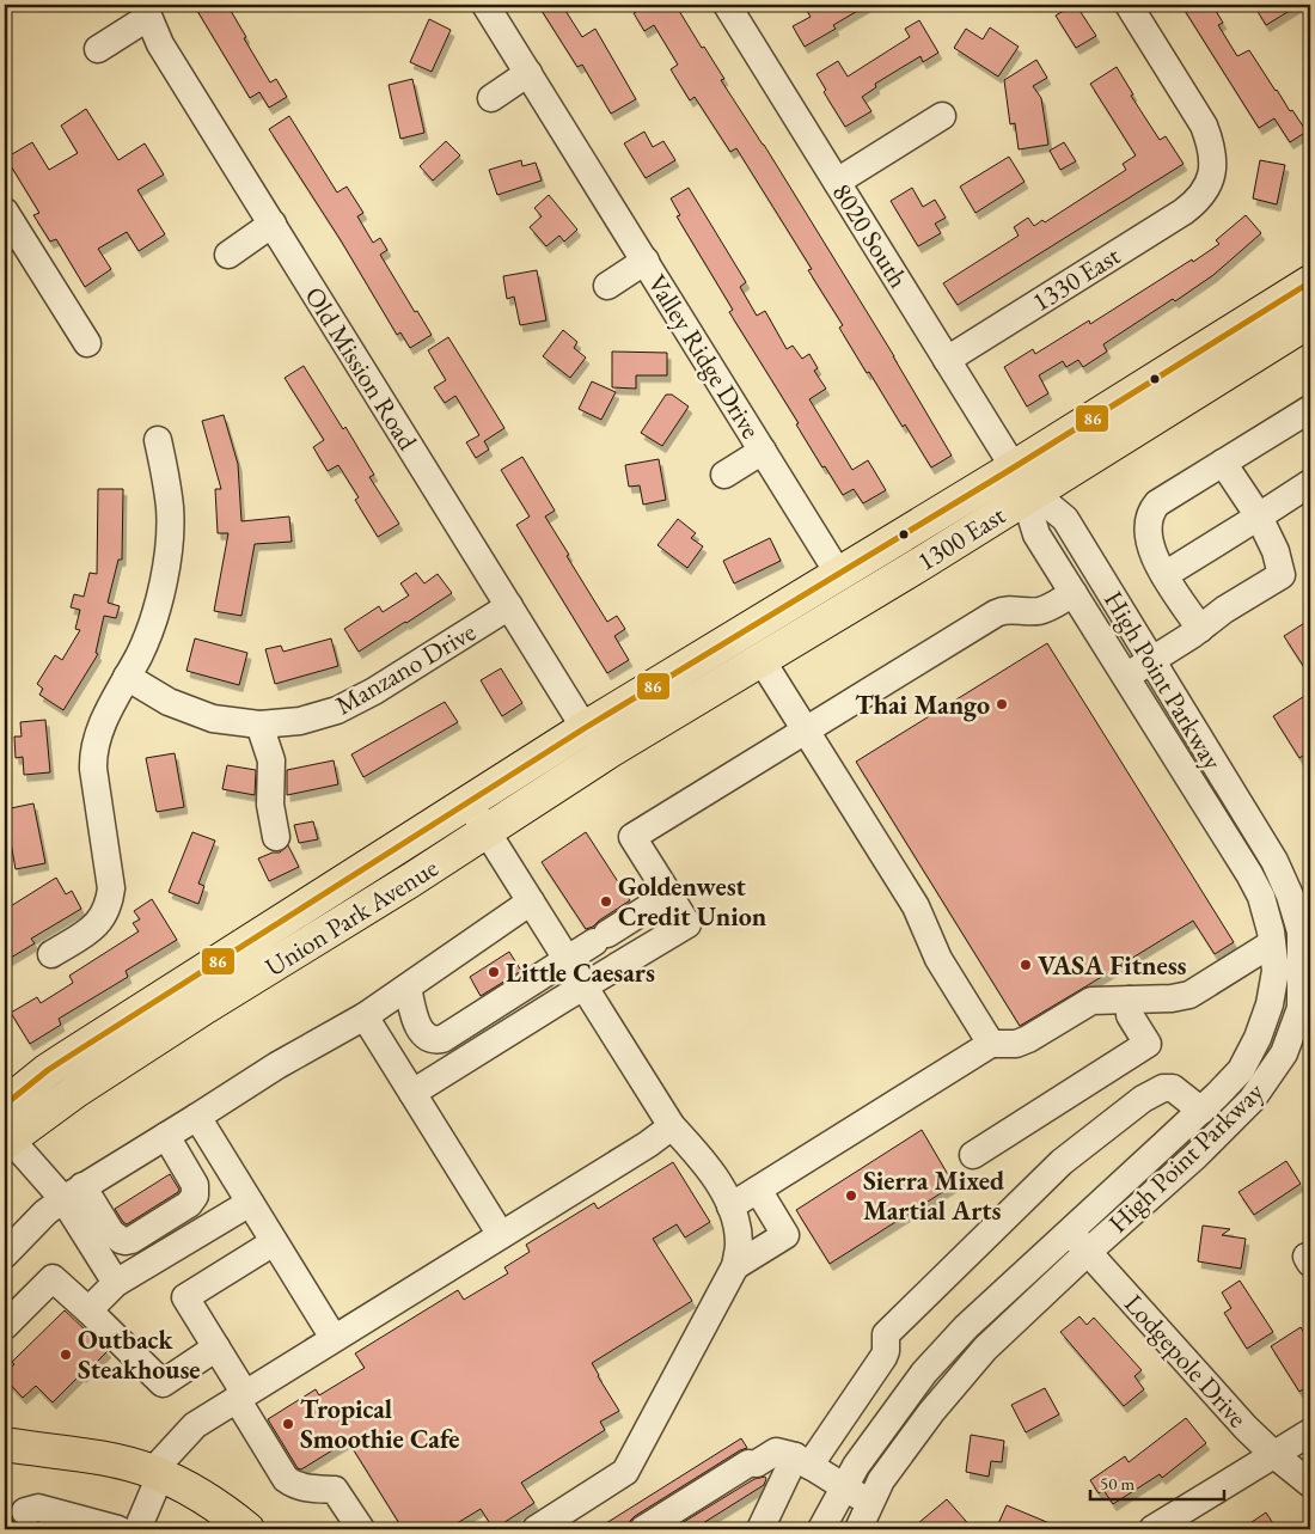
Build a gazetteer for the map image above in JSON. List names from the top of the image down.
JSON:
{
  "streets": {
    "main road": ["1300 East", "Union Park Avenue"],
    "street": [
      "8020 South",
      "1330 East",
      "Valley Ridge Drive",
      "Old Mission Road",
      "Manzano Drive",
      "High Point Parkway",
      "Lodgepole Drive"
    ]
  },
  "crossings": [
    ["8020 South", "1330 East"],
    ["8020 South", "1300 East"],
    ["8020 South", "High Point Parkway"],
    ["Valley Ridge Drive", "1300 East"],
    ["Old Mission Road", "1300 East"],
    ["Old Mission Road", "Manzano Drive"],
    ["Old Mission Road", "Union Park Avenue"],
    ["1300 East", "High Point Parkway"],
    ["1300 East", "Union Park Avenue"],
    ["High Point Parkway", "Lodgepole Drive"]
  ],
  "places": [
    "Thai Mango",
    "Goldenwest Credit Union",
    "VASA Fitness",
    "Little Caesars",
    "Sierra Mixed Martial Arts",
    "Outback Steakhouse",
    "Tropical Smoothie Cafe"
  ],
  "lines": ["transit line 86"],
  "scale_bar": "50 m"
}
